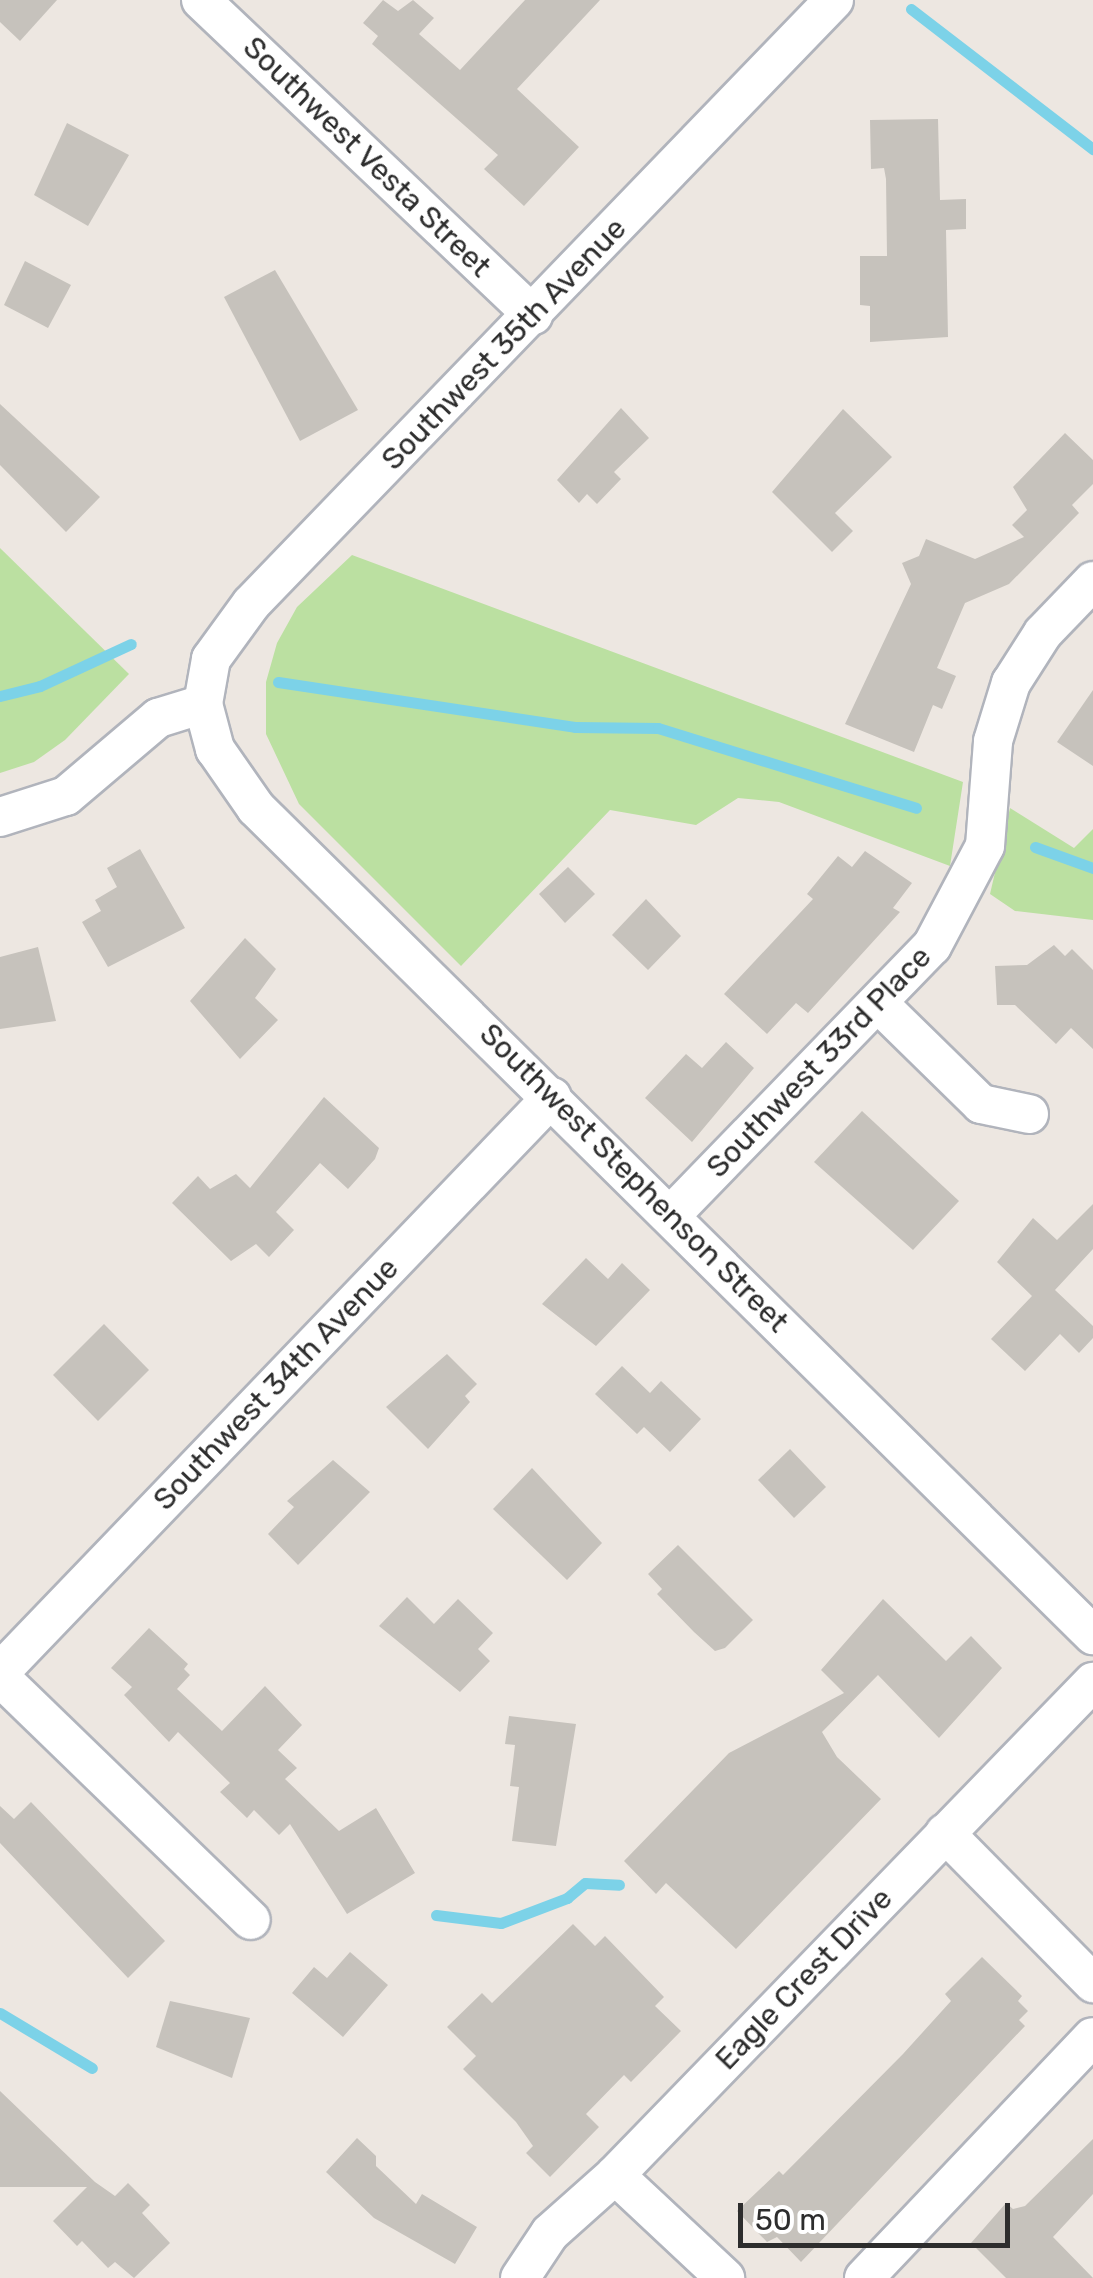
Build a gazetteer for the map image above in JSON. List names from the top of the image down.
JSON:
{
  "streets": {
    "street": [
      "Southwest Vesta Street",
      "Southwest 35th Avenue",
      "Southwest 33rd Place",
      "Southwest Stephenson Street",
      "Southwest 34th Avenue",
      "Eagle Crest Drive"
    ]
  },
  "crossings": [
    ["Southwest Vesta Street", "Southwest 35th Avenue"],
    ["Southwest 35th Avenue", "Southwest Stephenson Street"],
    ["Southwest 33rd Place", "Southwest Stephenson Street"],
    ["Southwest Stephenson Street", "Southwest 34th Avenue"]
  ],
  "scale_bar": "50 m"
}
